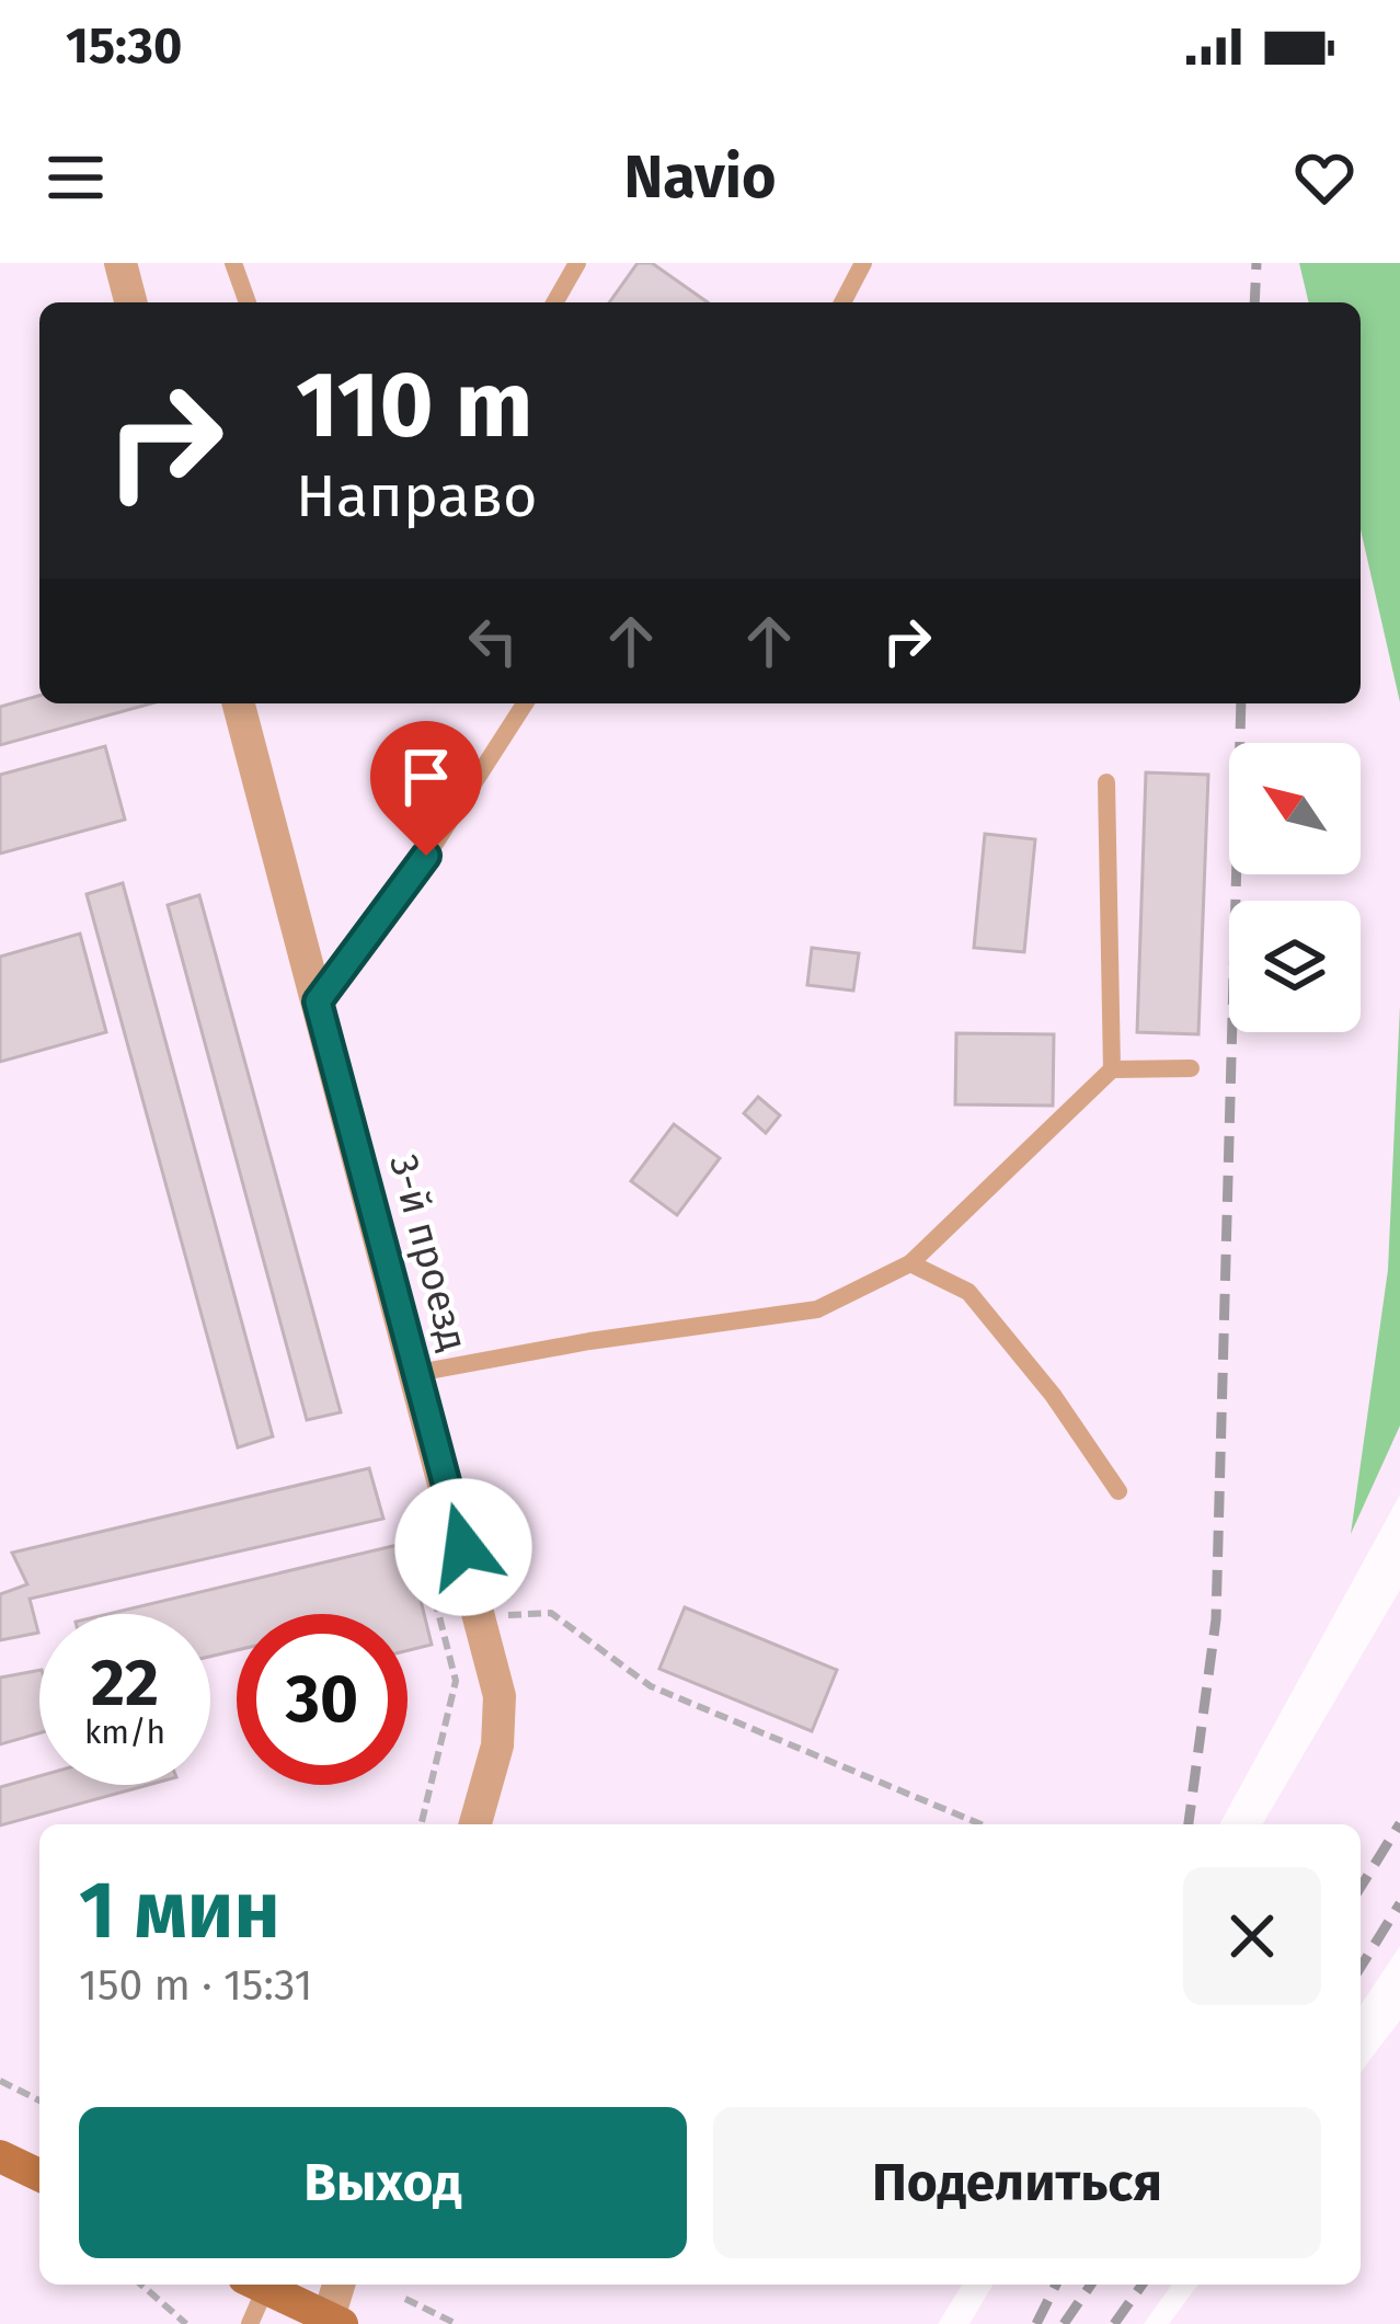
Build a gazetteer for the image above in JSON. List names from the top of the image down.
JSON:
{
  "streets": {
    "street": ["3-й проезд"]
  },
  "north": "top left",
  "page": {
    "status": "15:30",
    "header": "Navio",
    "turn": ["110 m", "Направо"],
    "speed": "22 km/h",
    "limit": "30",
    "heading": ["1 мин", "150 m · 15:31"],
    "buttons": ["Выход", "Поделиться"]
  }
}
